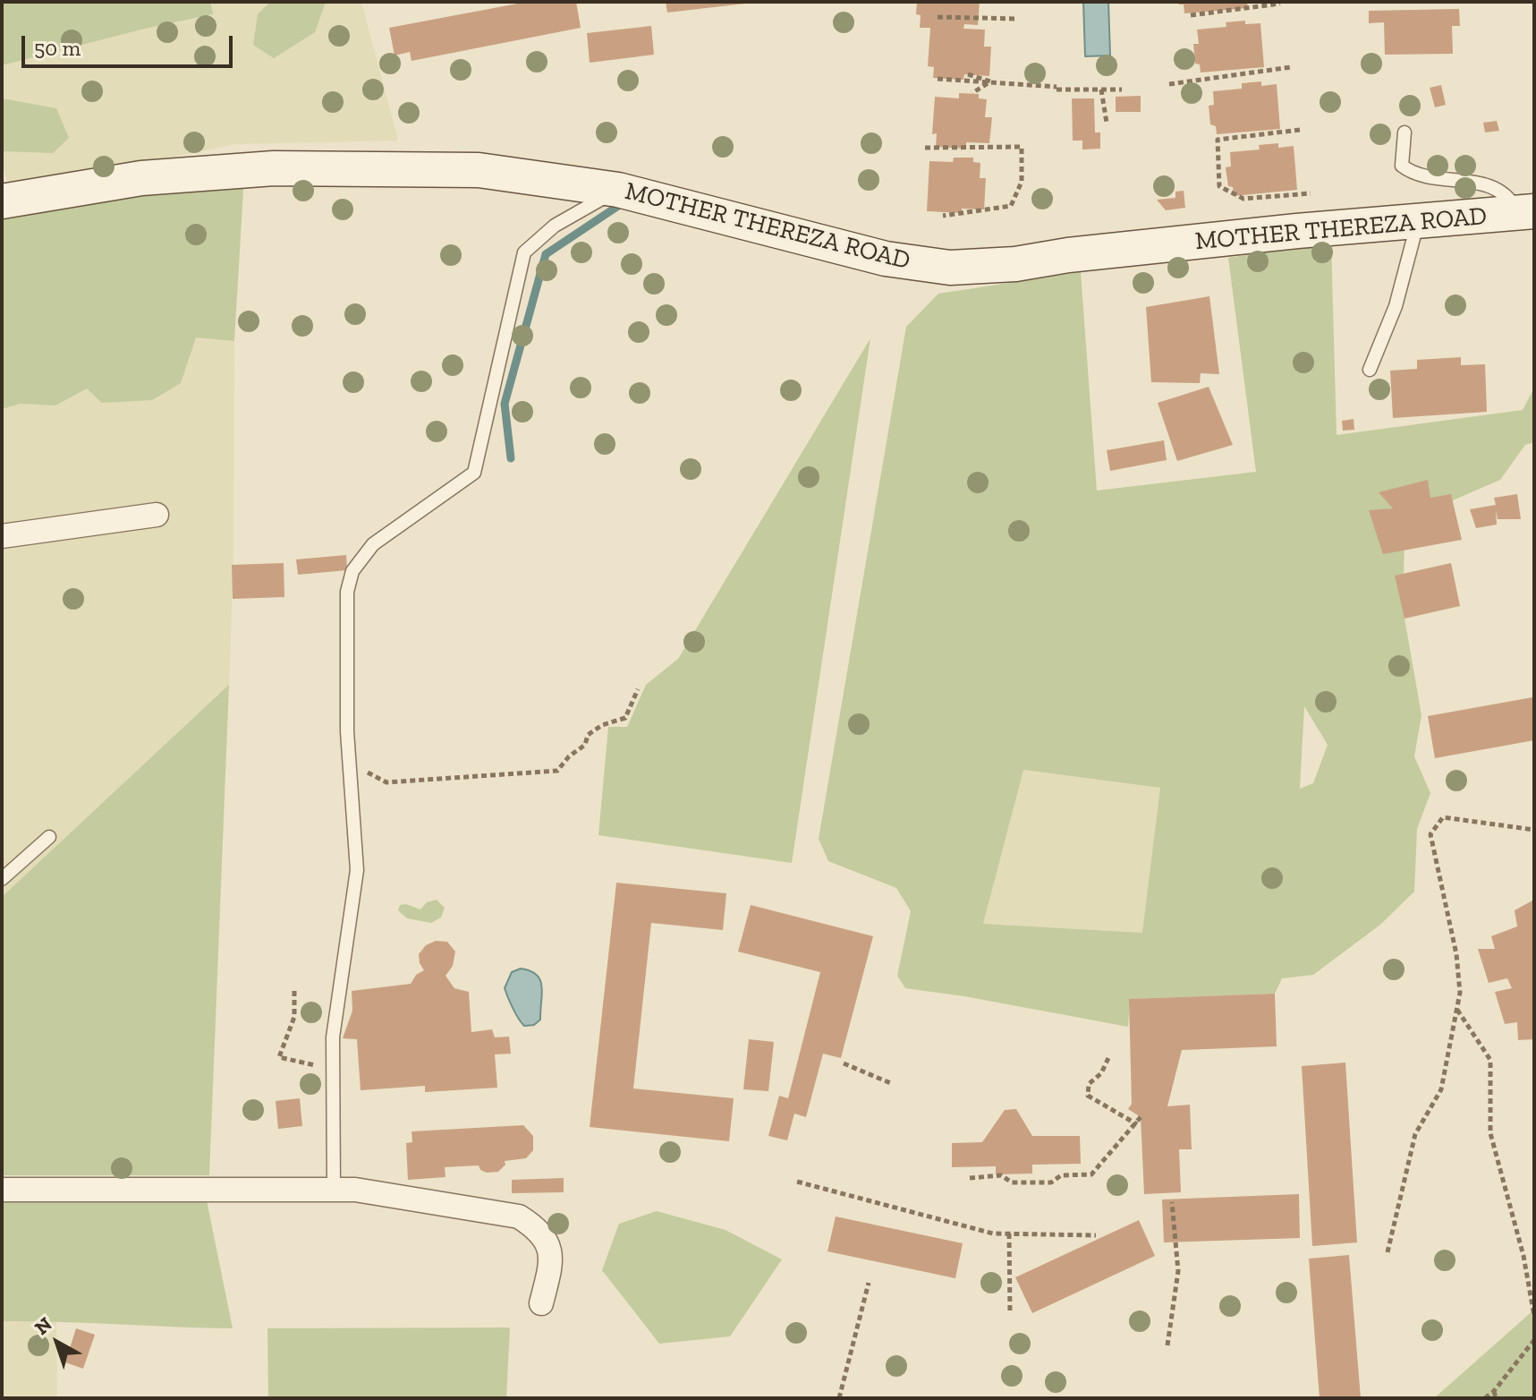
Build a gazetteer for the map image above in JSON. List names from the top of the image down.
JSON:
{
  "streets": {
    "street": ["MOTHER THEREZA ROAD"]
  },
  "scale_bar": "50 m",
  "north": "top left"
}
